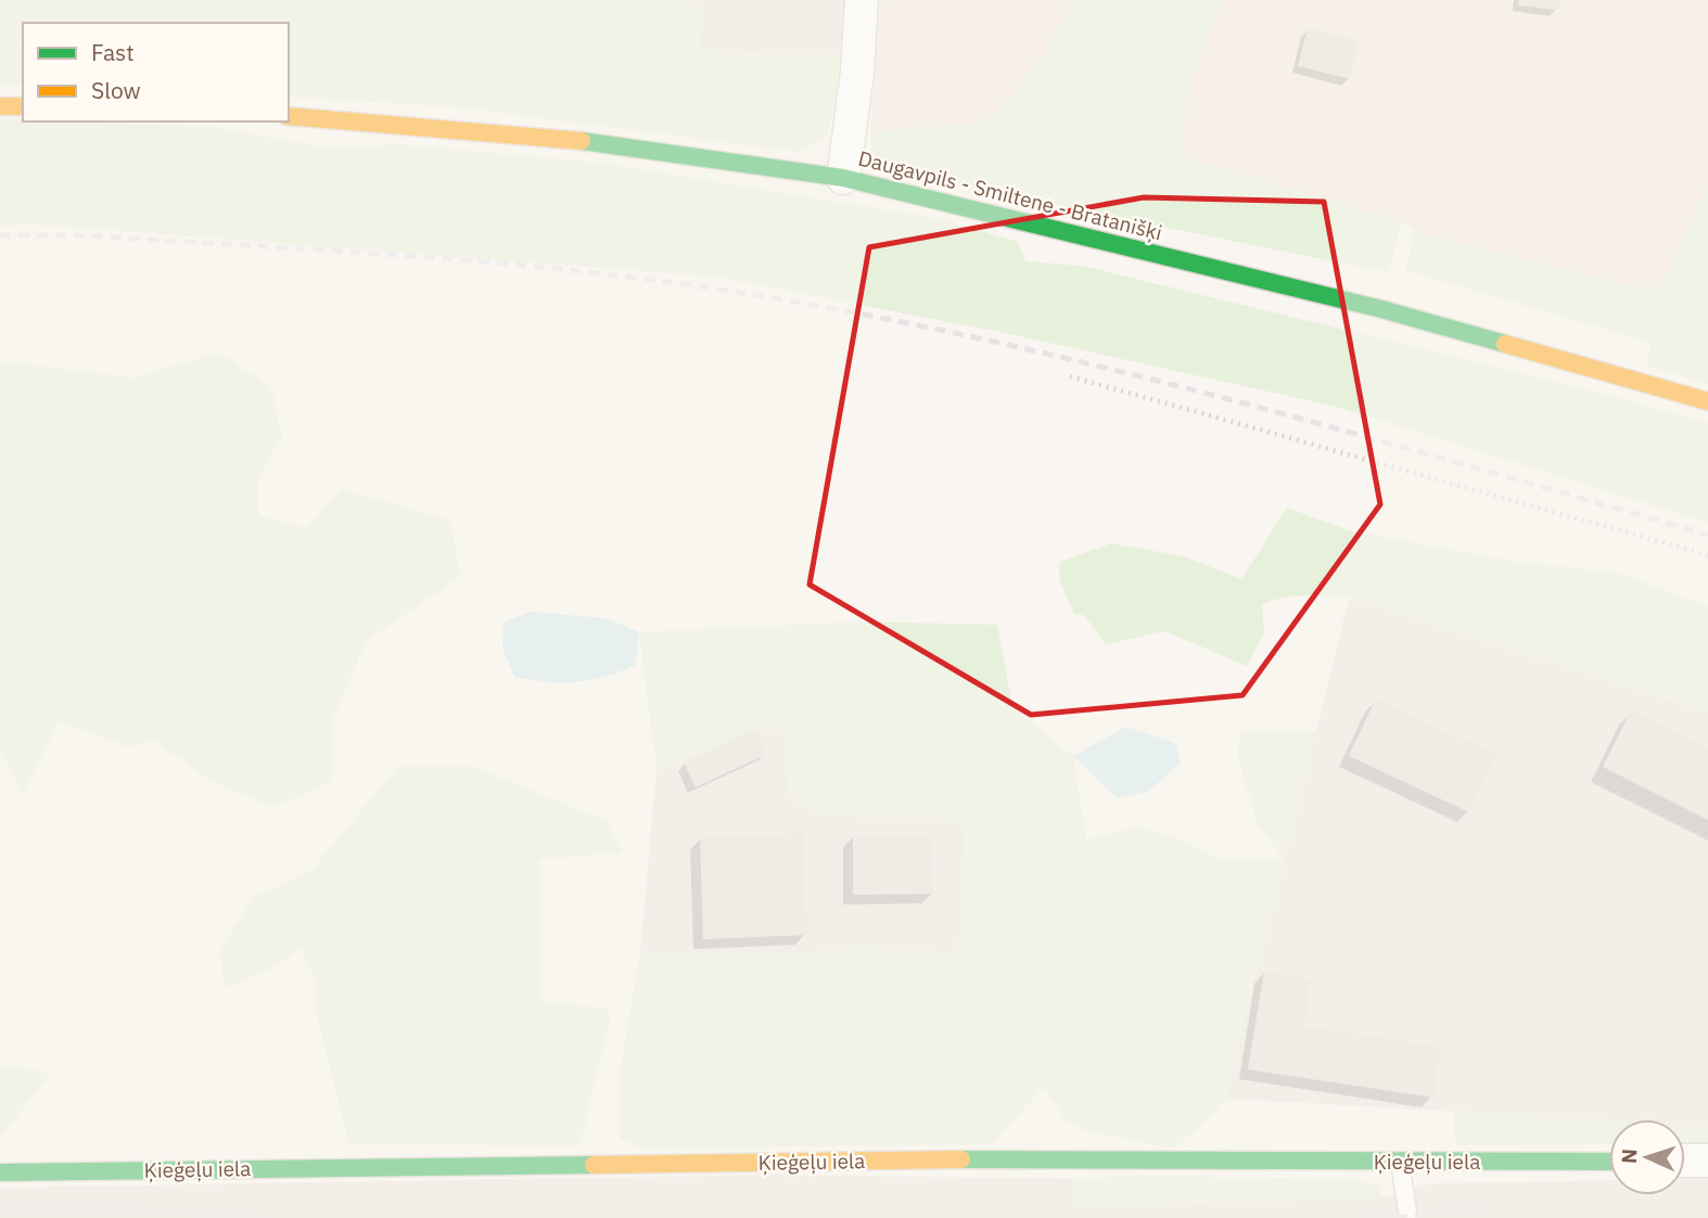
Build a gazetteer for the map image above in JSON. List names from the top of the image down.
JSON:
{
  "streets": {
    "street": ["Daugavpils - Smiltene - Bratanišķi", "Ķieģeļu iela"]
  },
  "legend": ["Fast", "Slow"],
  "north": "left"
}
